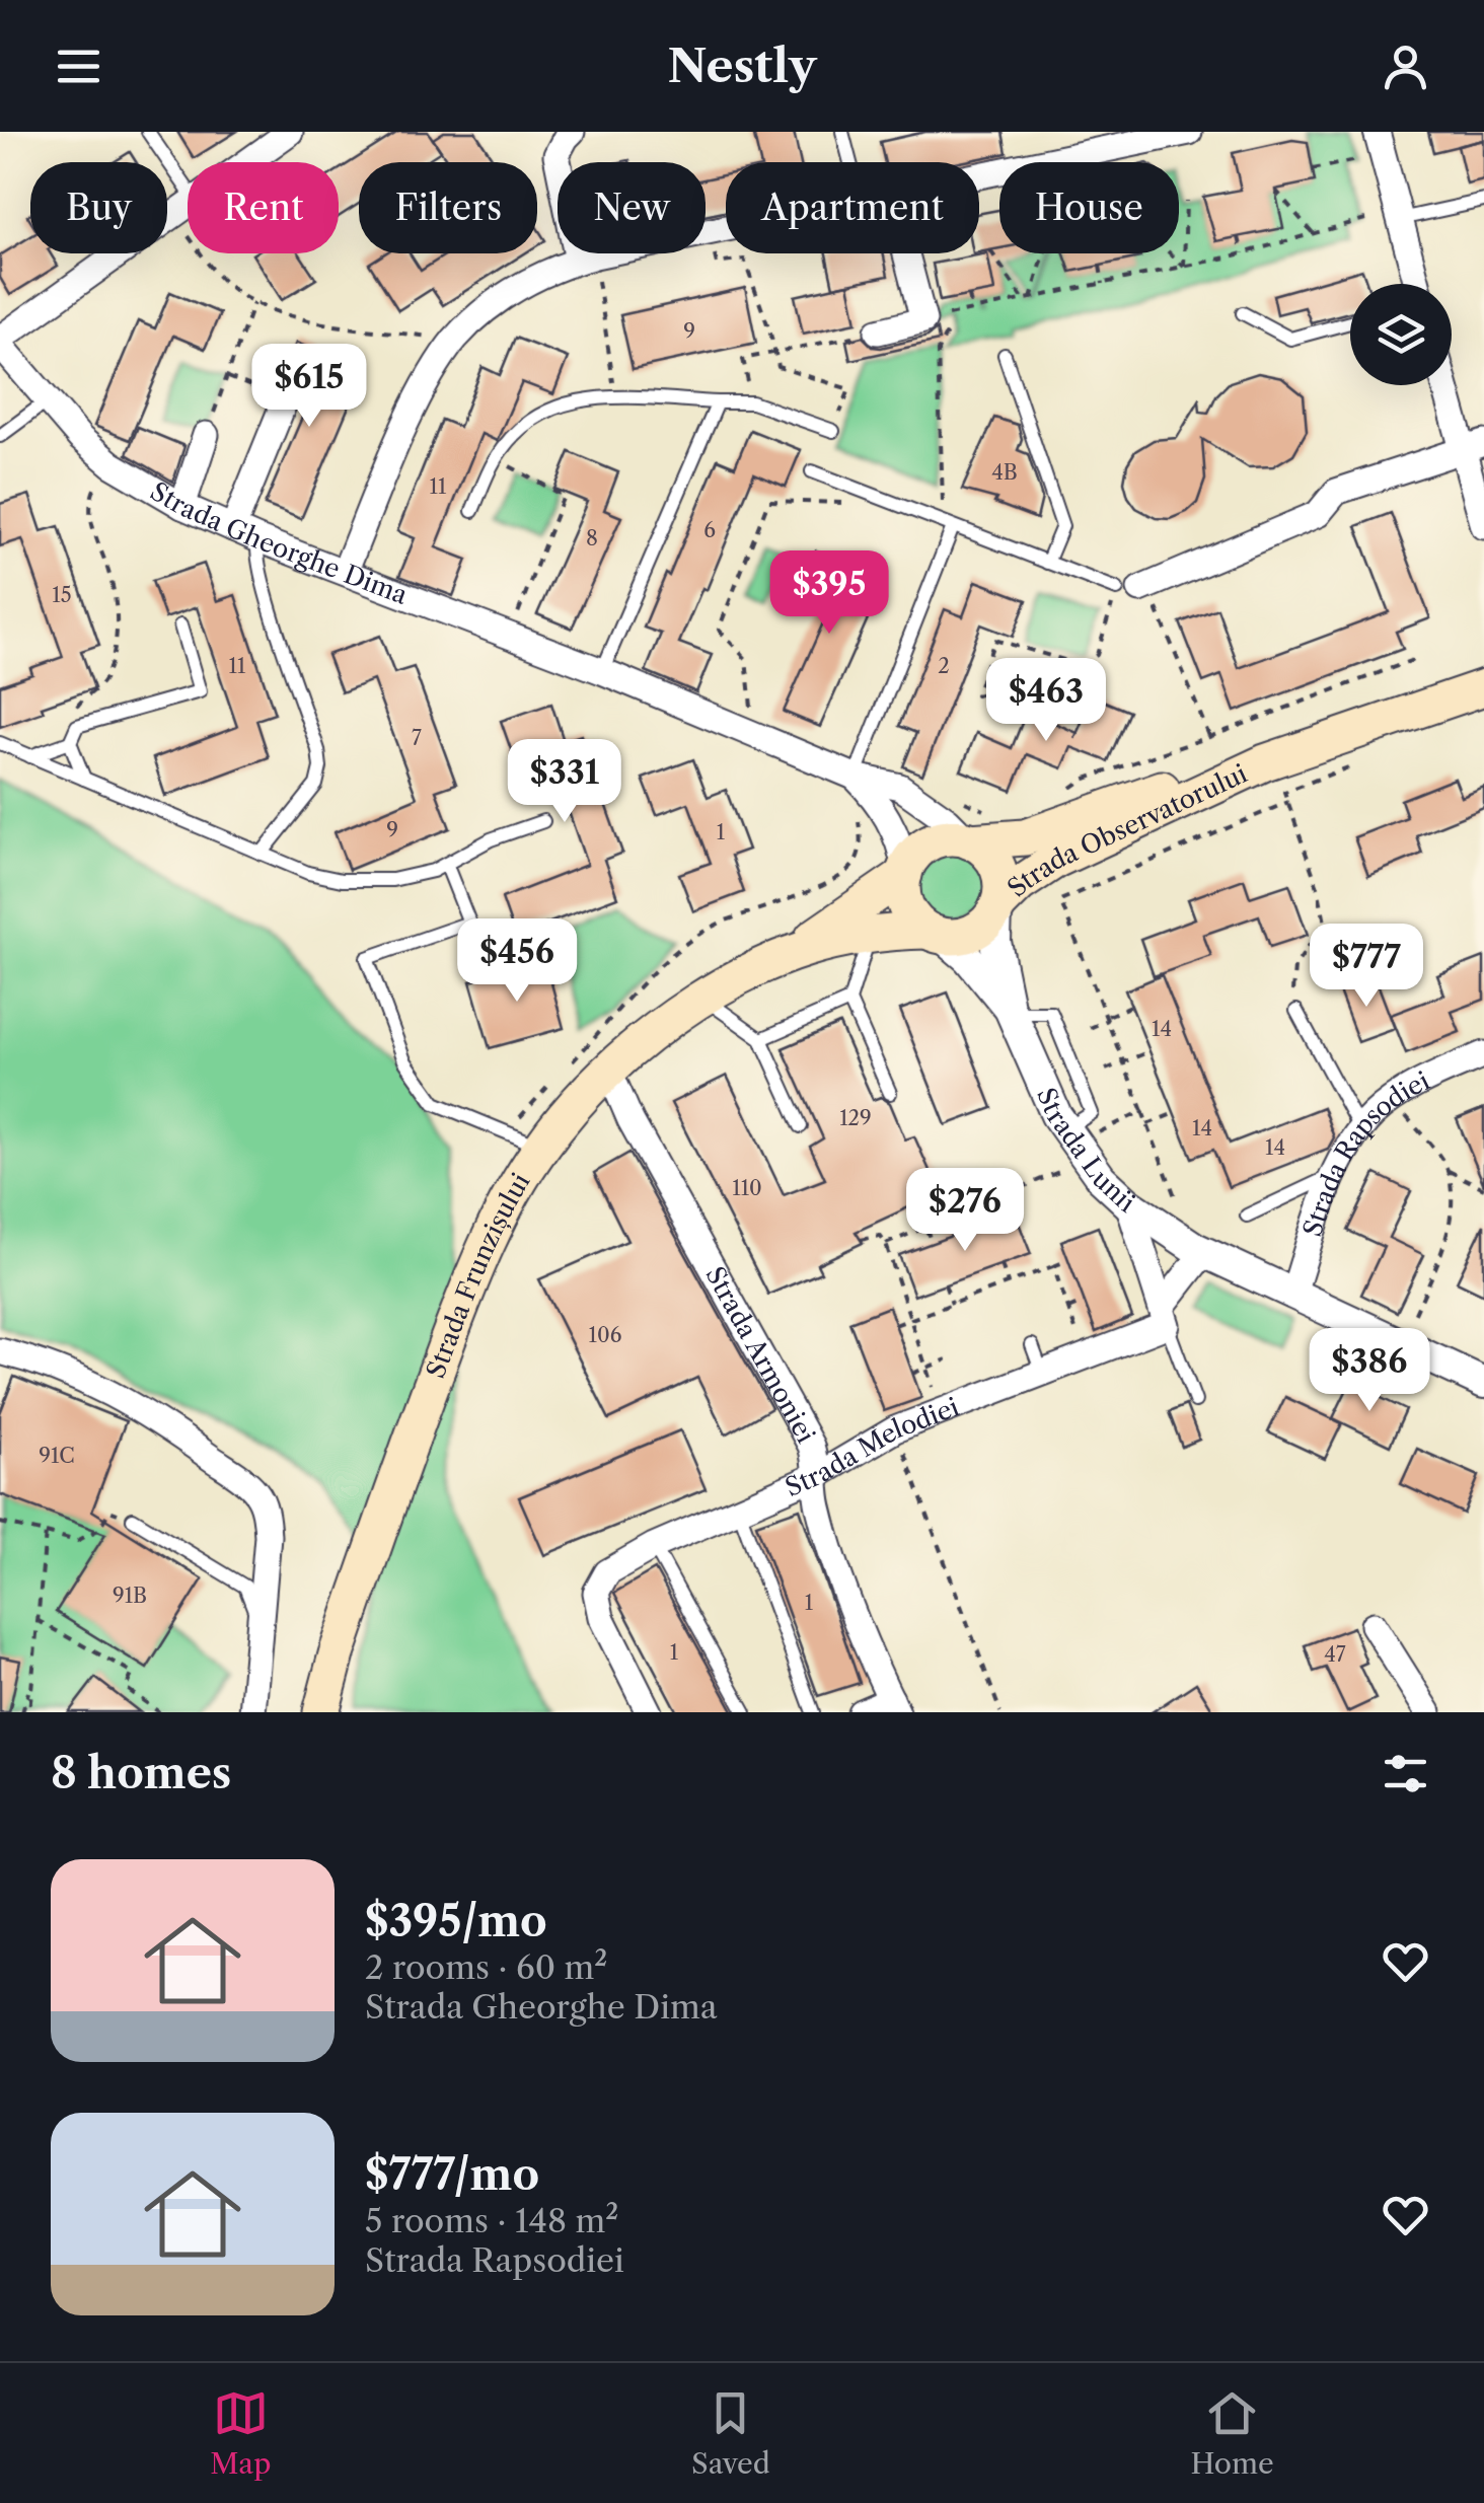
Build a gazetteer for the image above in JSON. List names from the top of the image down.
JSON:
{
  "streets": {
    "main road": ["Strada Observatorului", "Strada Frunzișului"],
    "street": [
      "Strada Gheorghe Dima",
      "Strada Lunii",
      "Strada Rapsodiei",
      "Strada Armoniei",
      "Strada Melodiei"
    ]
  },
  "crossings": [
    ["Strada Gheorghe Dima", "Strada Observatorului"],
    ["Strada Gheorghe Dima", "Strada Lunii"],
    ["Strada Gheorghe Dima", "Strada Frunzișului"],
    ["Strada Observatorului", "Strada Lunii"],
    ["Strada Observatorului", "Strada Frunzișului"],
    ["Strada Lunii", "Strada Rapsodiei"],
    ["Strada Lunii", "Strada Frunzișului"],
    ["Strada Frunzișului", "Strada Armoniei"],
    ["Strada Armoniei", "Strada Melodiei"]
  ],
  "house_numbers": [
    "9",
    "4B",
    "11",
    "6",
    "8",
    "15",
    "11",
    "2",
    "7",
    "9",
    "1",
    "14",
    "129",
    "14",
    "14",
    "110",
    "106",
    "91C",
    "91B",
    "1",
    "1",
    "47"
  ],
  "page": {
    "header": "Nestly",
    "chip": [
      "Buy",
      "Rent",
      "Filters",
      "New",
      "Apartment",
      "House"
    ],
    "price": [
      "$615",
      "$395",
      "$463",
      "$331",
      "$456",
      "$777",
      "$276",
      "$386"
    ],
    "heading": "8 homes",
    "list": [
      {
        "name": "$395/mo",
        "note": "2 rooms · 60 m² · Strada Gheorghe Dima"
      },
      {
        "name": "$777/mo",
        "note": "5 rooms · 148 m² · Strada Rapsodiei"
      }
    ],
    "tabs": ["Map", "Saved", "Home"]
  }
}
